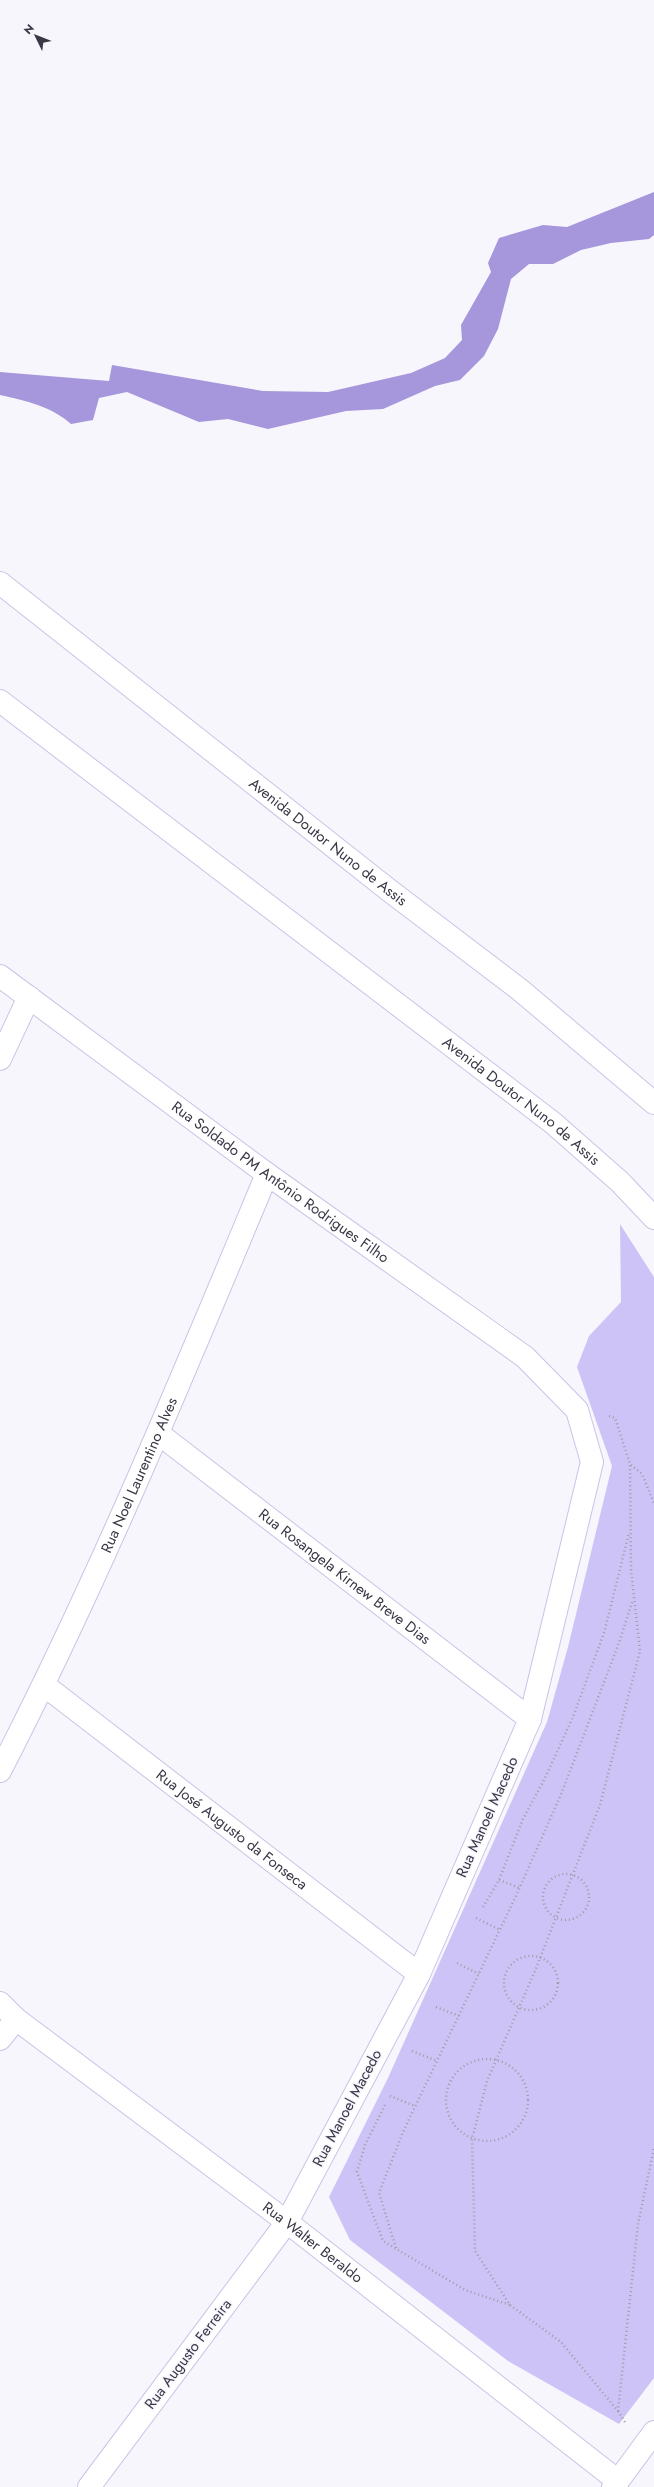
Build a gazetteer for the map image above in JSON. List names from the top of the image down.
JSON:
{
  "streets": {
    "street": [
      "Avenida Doutor Nuno de Assis",
      "Rua Soldado PM Antônio Rodrigues Filho",
      "Rua Noel Laurentino Alves",
      "Rua Rosangela Kirnew Breve Dias",
      "Rua Manoel Macedo",
      "Rua José Augusto da Fonseca",
      "Rua Walter Beraldo",
      "Rua Augusto Ferreira"
    ]
  },
  "crossings": [
    ["Rua Soldado PM Antônio Rodrigues Filho", "Rua Noel Laurentino Alves"],
    ["Rua Soldado PM Antônio Rodrigues Filho", "Rua Manoel Macedo"],
    ["Rua Noel Laurentino Alves", "Rua Rosangela Kirnew Breve Dias"],
    ["Rua Noel Laurentino Alves", "Rua José Augusto da Fonseca"],
    ["Rua Rosangela Kirnew Breve Dias", "Rua Manoel Macedo"],
    ["Rua Manoel Macedo", "Rua José Augusto da Fonseca"],
    ["Rua Manoel Macedo", "Rua Walter Beraldo"],
    ["Rua Manoel Macedo", "Rua Augusto Ferreira"],
    ["Rua Walter Beraldo", "Rua Augusto Ferreira"]
  ],
  "north": "top left"
}
